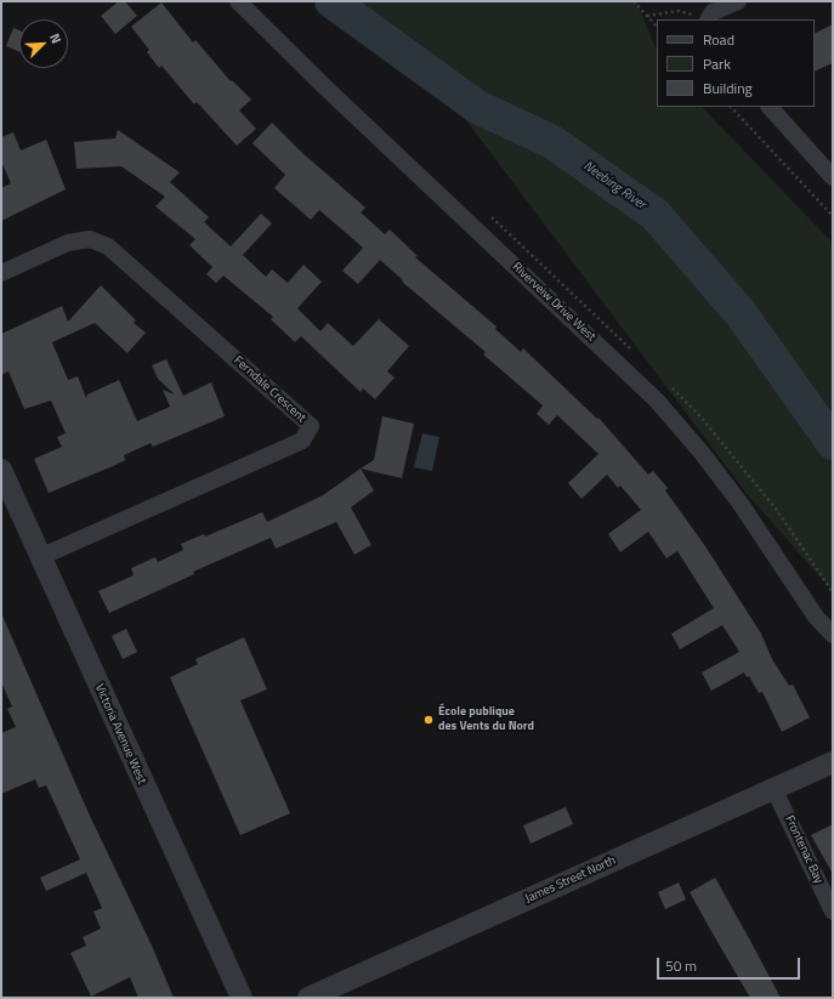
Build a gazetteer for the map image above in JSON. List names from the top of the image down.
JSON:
{
  "streets": {
    "street": [
      "Riverveiw Drive West",
      "Ferndale Crescent",
      "Victoria Avenue West",
      "Frontenac Bay",
      "James Street North"
    ]
  },
  "crossings": [
    ["Ferndale Crescent", "Victoria Avenue West"],
    ["Frontenac Bay", "James Street North"]
  ],
  "water": ["Neebing River"],
  "places": ["École publique des Vents du Nord"],
  "legend": ["Road", "Park", "Building"],
  "scale_bar": "50 m",
  "north": "top right"
}
